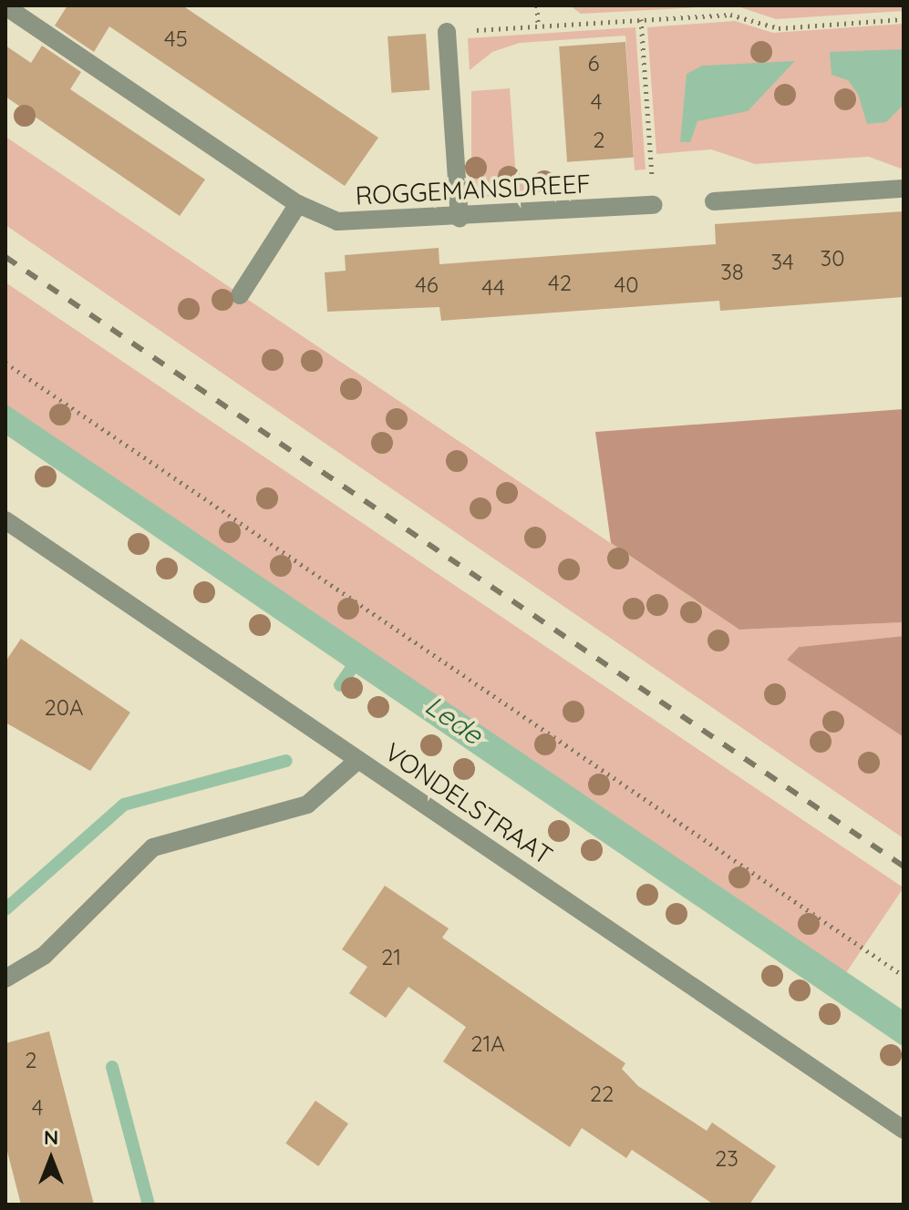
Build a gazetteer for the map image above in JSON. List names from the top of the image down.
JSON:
{
  "streets": {
    "street": ["ROGGEMANSDREEF", "VONDELSTRAAT"]
  },
  "water": ["Lede"],
  "house_numbers": [
    "45",
    "6",
    "4",
    "2",
    "30",
    "34",
    "38",
    "42",
    "46",
    "40",
    "44",
    "20A",
    "21",
    "21A",
    "2",
    "22",
    "4",
    "23"
  ],
  "north": "top"
}
